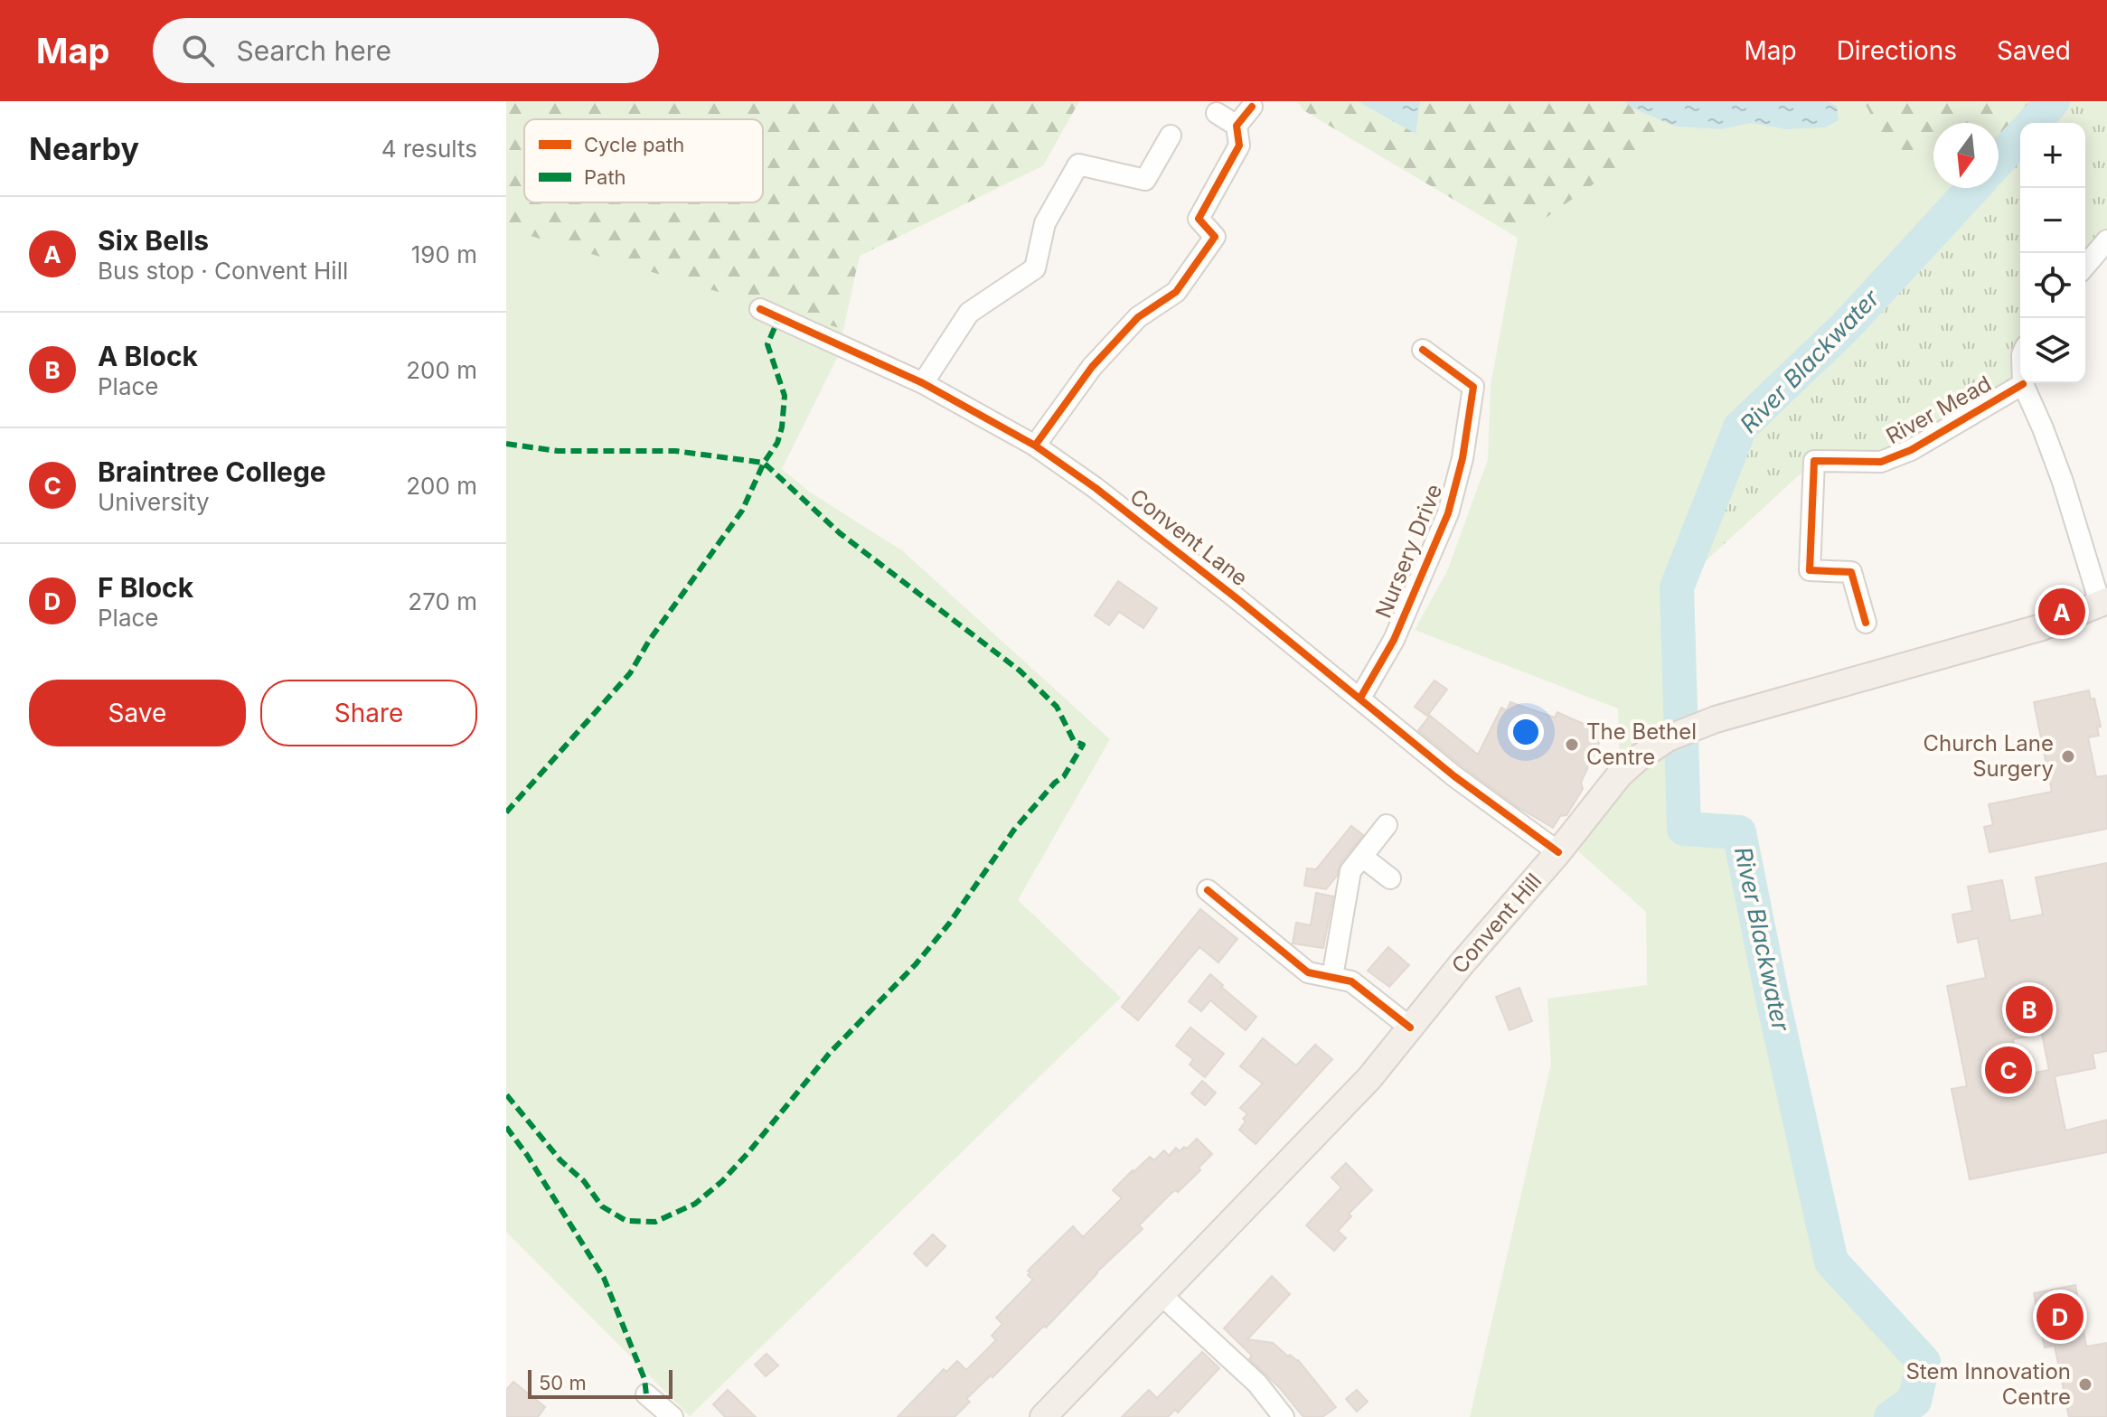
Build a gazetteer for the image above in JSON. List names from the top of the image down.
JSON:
{
  "streets": {
    "main road": ["Convent Hill"],
    "street": ["River Mead", "Convent Lane", "Nursery Drive"]
  },
  "crossings": [
    ["River Mead", "Convent Hill"],
    ["Convent Lane", "Nursery Drive"],
    ["Convent Lane", "Convent Hill"]
  ],
  "water": ["River Blackwater"],
  "places": ["The Bethel Centre", "Church Lane Surgery", "Stem Innovation Centre"],
  "legend": ["Cycle path", "Path"],
  "scale_bar": "50 m",
  "north": "bottom",
  "page": {
    "header": "Map",
    "search": "Search here",
    "nav": ["Map", "Directions", "Saved"],
    "heading": ["Nearby", "4 results"],
    "map_buttons": ["+", "−"],
    "list": [
      {
        "mark": "A",
        "name": "Six Bells",
        "note": "Bus stop · Convent Hill",
        "value": "190 m"
      },
      {
        "mark": "B",
        "name": "A Block",
        "note": "Place",
        "value": "200 m"
      },
      {
        "mark": "C",
        "name": "Braintree College",
        "note": "University",
        "value": "200 m"
      },
      {
        "mark": "D",
        "name": "F Block",
        "note": "Place",
        "value": "270 m"
      }
    ],
    "pins": [
      "A",
      "B",
      "C",
      "D"
    ],
    "buttons": ["Save", "Share"],
    "scale": "50 m"
  }
}
